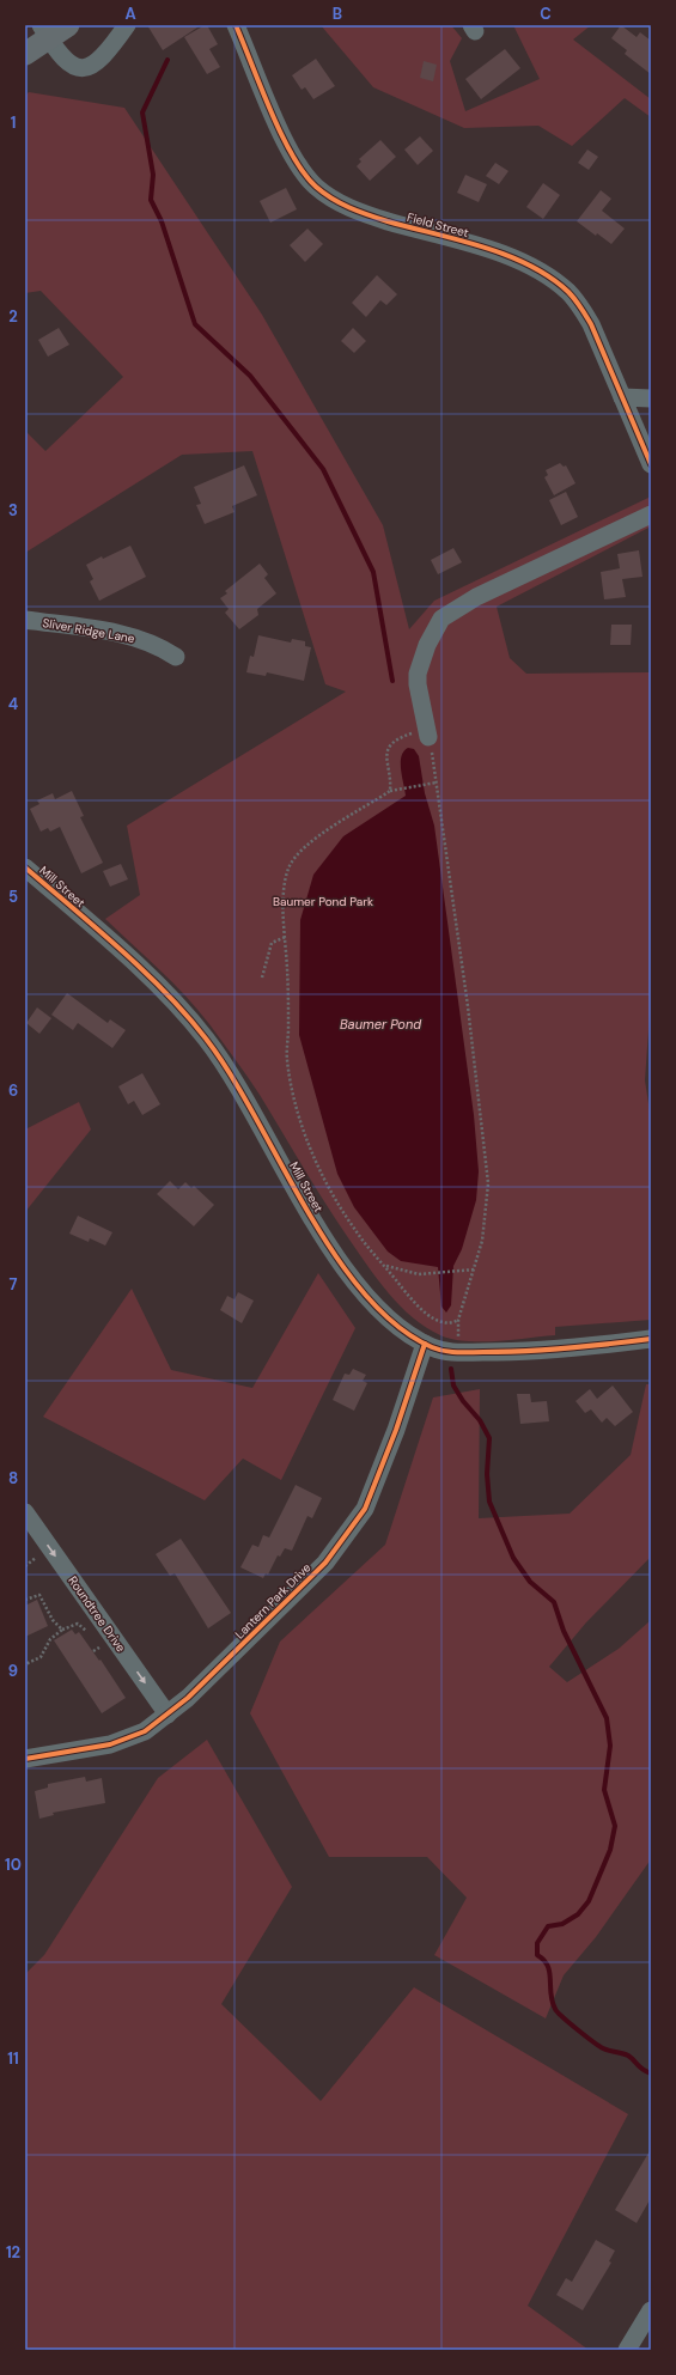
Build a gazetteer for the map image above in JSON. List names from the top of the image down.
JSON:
{
  "streets": {
    "street": [
      "Field Street",
      "Sliver Ridge Lane",
      "Mill Street",
      "Lantern Park Drive",
      "Roundtree Drive"
    ]
  },
  "crossings": [
    ["Mill Street", "Lantern Park Drive"],
    ["Lantern Park Drive", "Roundtree Drive"]
  ],
  "one_way": ["Roundtree Drive"],
  "water": ["Baumer Pond"],
  "parks": ["Baumer Pond Park"],
  "grid": {
    "columns": ["A", "B", "C"],
    "rows": [
      "1",
      "2",
      "3",
      "4",
      "5",
      "6",
      "7",
      "8",
      "9",
      "10",
      "11",
      "12"
    ]
  }
}
